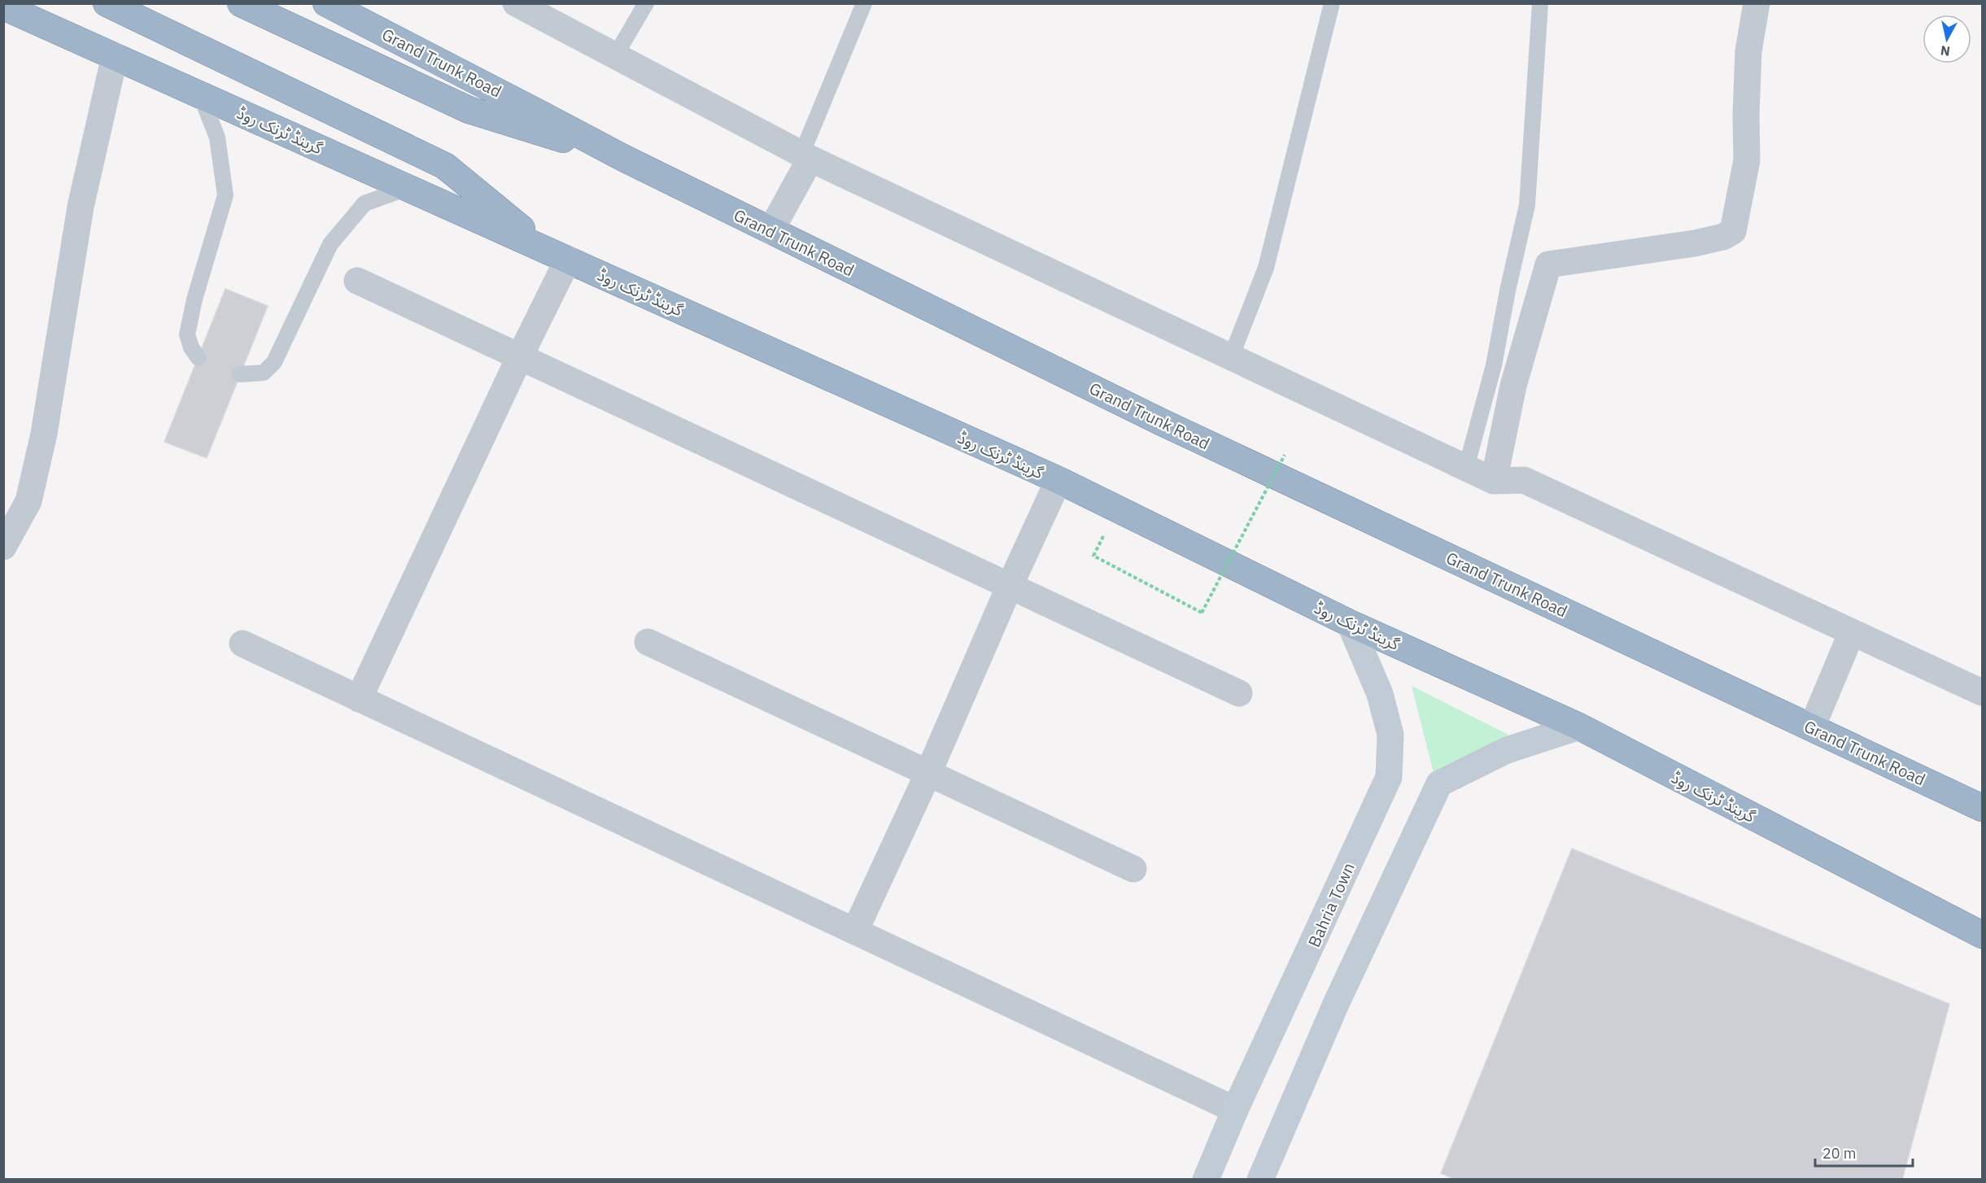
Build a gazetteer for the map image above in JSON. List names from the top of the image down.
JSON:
{
  "streets": {
    "highway": ["Grand Trunk Road", "گرینڈ ٹرنک روڈ"],
    "main road": ["Bahria Town"]
  },
  "crossings": [
    ["گرینڈ ٹرنک روڈ", "Bahria Town"]
  ],
  "scale_bar": "20 m",
  "north": "bottom"
}
